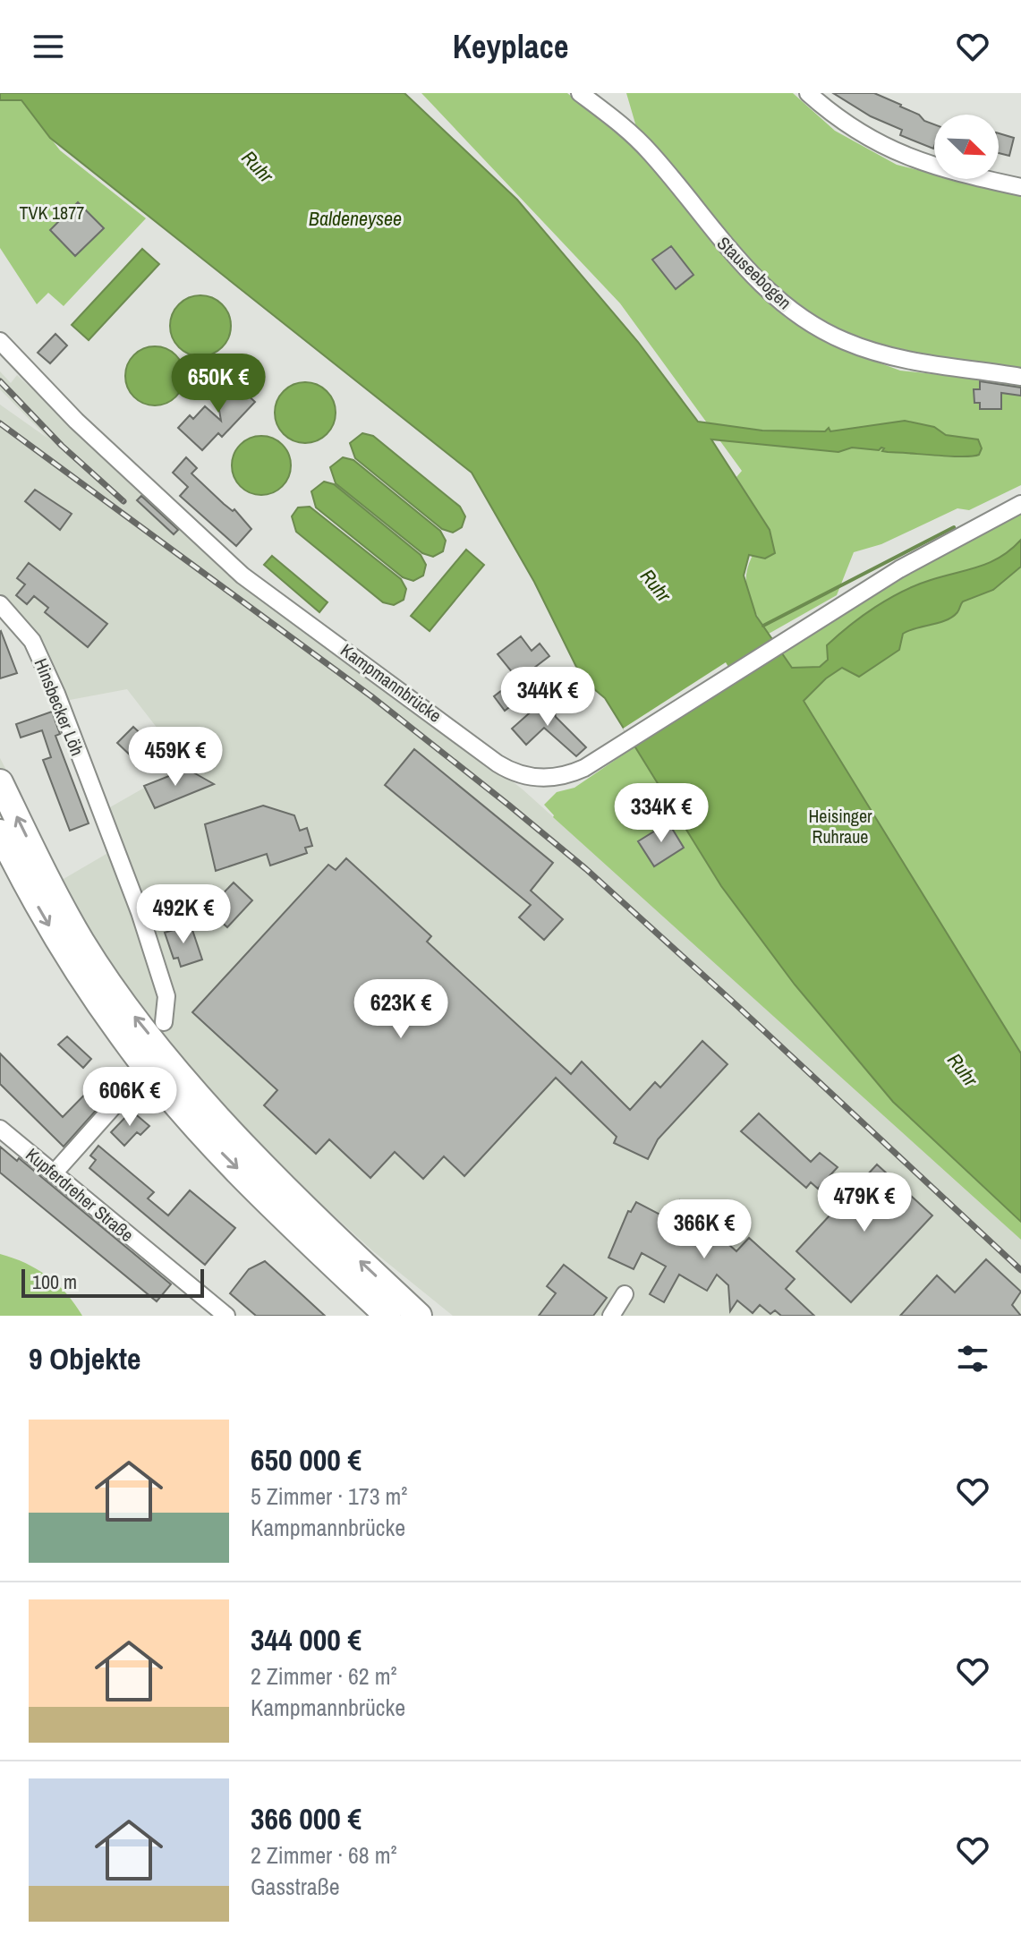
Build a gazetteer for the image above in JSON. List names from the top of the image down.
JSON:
{
  "streets": {
    "street": [
      "Stauseebogen",
      "Kampmannbrücke",
      "Hinsbecker Löh",
      "Kupferdreher Straße"
    ]
  },
  "water": ["Ruhr", "Baldeneysee"],
  "parks": ["TVK 1877", "Heisinger Ruhraue"],
  "scale_bar": "100 m",
  "north": "bottom right",
  "page": {
    "header": "Keyplace",
    "price": [
      "650K €",
      "344K €",
      "459K €",
      "334K €",
      "492K €",
      "623K €",
      "606K €",
      "479K €",
      "366K €"
    ],
    "scale": "100 m",
    "heading": "9 Objekte",
    "list": [
      {
        "name": "650 000 €",
        "note": "5 Zimmer · 173 m² · Kampmannbrücke"
      },
      {
        "name": "344 000 €",
        "note": "2 Zimmer · 62 m² · Kampmannbrücke"
      },
      {
        "name": "366 000 €",
        "note": "2 Zimmer · 68 m² · Gasstraße"
      }
    ]
  }
}
